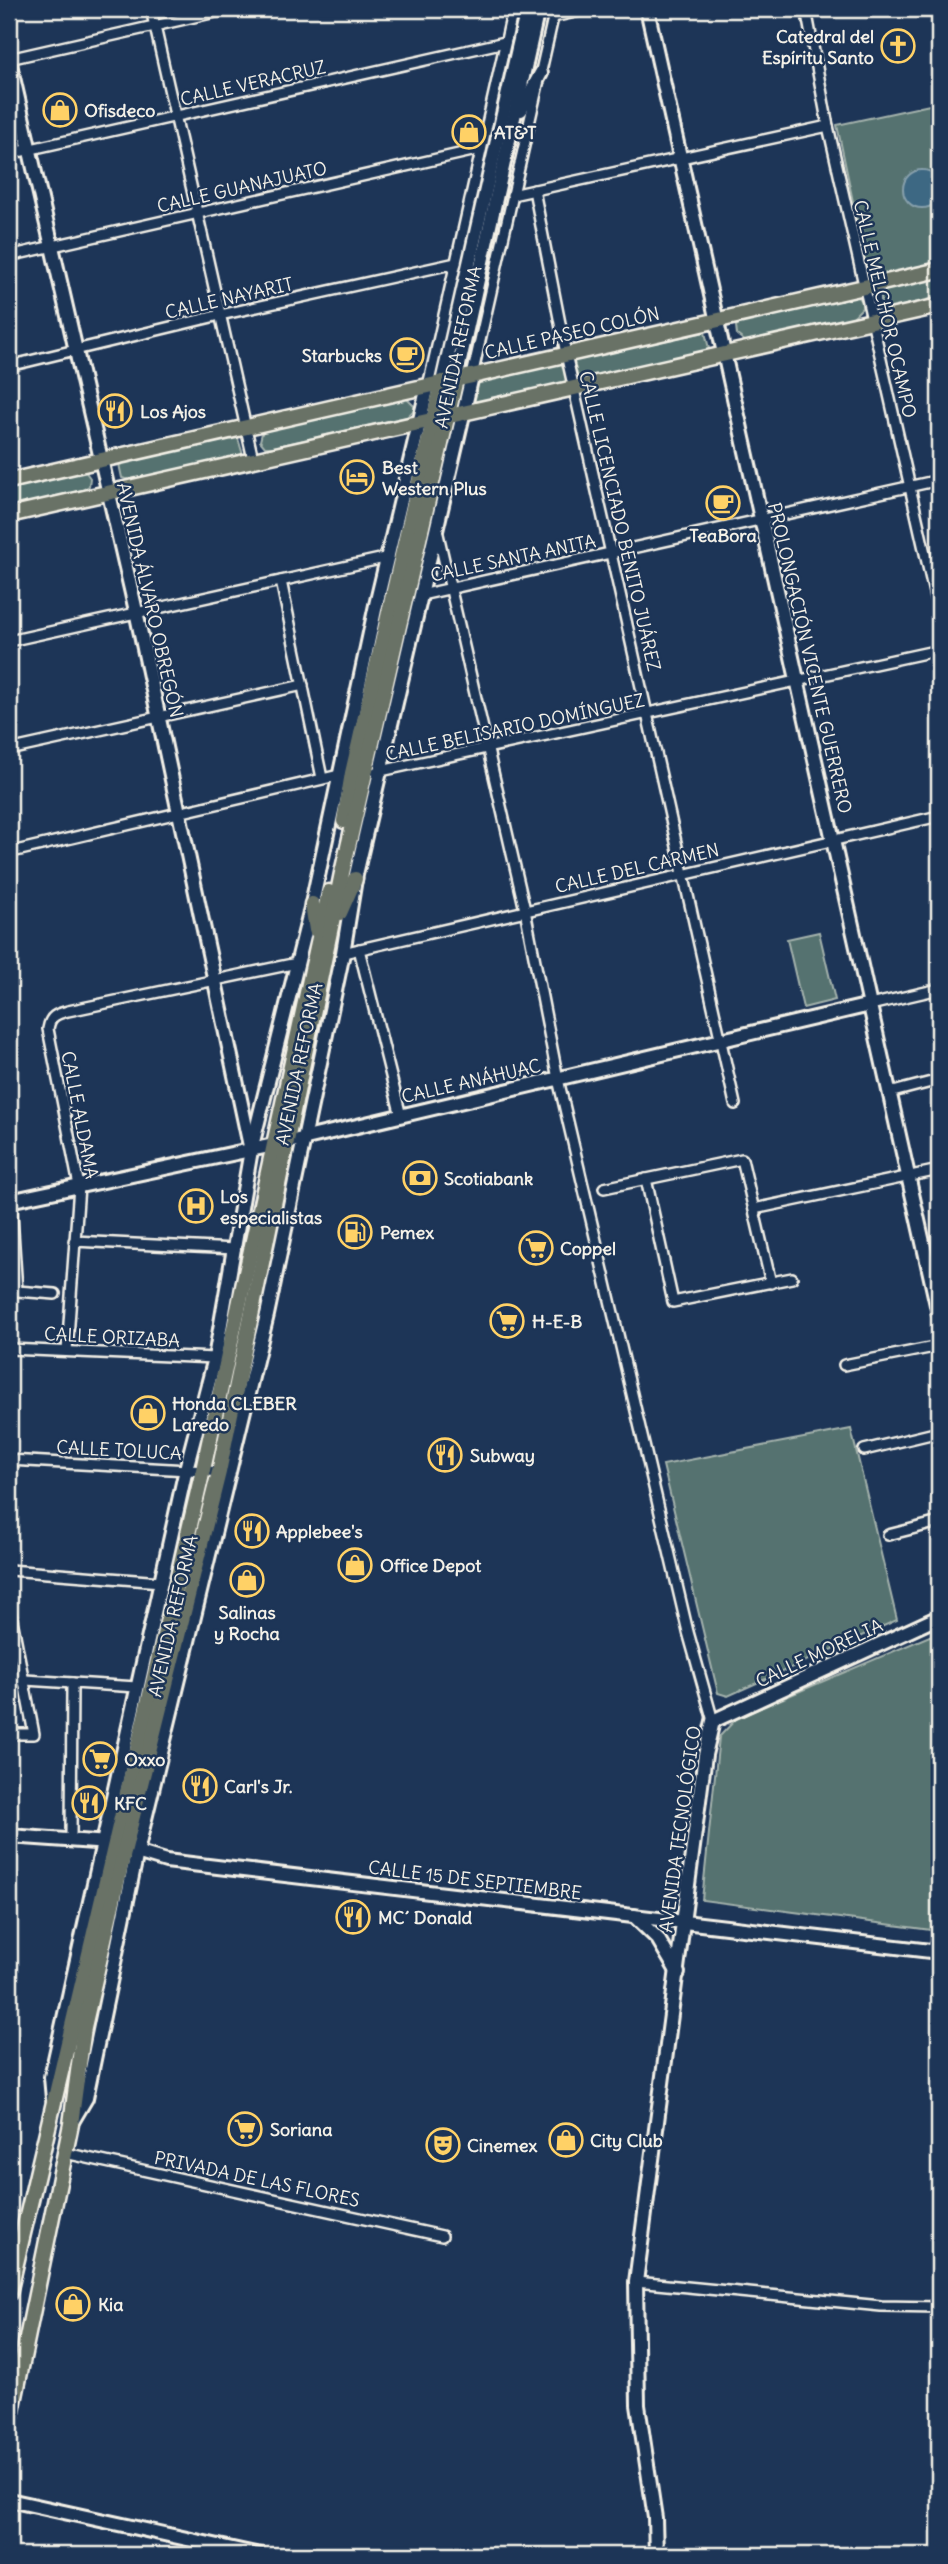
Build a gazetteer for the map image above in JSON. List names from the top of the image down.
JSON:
{
  "streets": {
    "main road": ["CALLE PASEO COLÓN", "AVENIDA REFORMA"],
    "street": [
      "CALLE VERACRUZ",
      "CALLE GUANAJUATO",
      "CALLE NAYARIT",
      "CALLE MELCHOR OCAMPO",
      "CALLE LICENCIADO BENITO JUÁREZ",
      "CALLE SANTA ANITA",
      "AVENIDA ÁLVARO OBREGÓN",
      "PROLONGACIÓN VICENTE GUERRERO",
      "CALLE BELISARIO DOMÍNGUEZ",
      "CALLE DEL CARMEN",
      "CALLE ANÁHUAC",
      "CALLE ALDAMA",
      "CALLE ORIZABA",
      "CALLE TOLUCA",
      "CALLE MORELIA",
      "AVENIDA TECNOLÓGICO",
      "CALLE 15 DE SEPTIEMBRE",
      "PRIVADA DE LAS FLORES"
    ]
  },
  "crossings": [
    ["CALLE VERACRUZ", "AVENIDA REFORMA"],
    ["CALLE VERACRUZ", "AVENIDA ÁLVARO OBREGÓN"],
    ["CALLE GUANAJUATO", "AVENIDA REFORMA"],
    ["CALLE GUANAJUATO", "AVENIDA ÁLVARO OBREGÓN"],
    ["CALLE NAYARIT", "AVENIDA REFORMA"],
    ["CALLE NAYARIT", "AVENIDA ÁLVARO OBREGÓN"],
    ["CALLE MELCHOR OCAMPO", "CALLE PASEO COLÓN"],
    ["CALLE MELCHOR OCAMPO", "CALLE SANTA ANITA"],
    ["CALLE PASEO COLÓN", "AVENIDA REFORMA"],
    ["CALLE PASEO COLÓN", "CALLE LICENCIADO BENITO JUÁREZ"],
    ["CALLE PASEO COLÓN", "AVENIDA ÁLVARO OBREGÓN"],
    ["CALLE PASEO COLÓN", "PROLONGACIÓN VICENTE GUERRERO"],
    ["AVENIDA REFORMA", "CALLE SANTA ANITA"],
    ["AVENIDA REFORMA", "AVENIDA ÁLVARO OBREGÓN"],
    ["AVENIDA REFORMA", "CALLE BELISARIO DOMÍNGUEZ"],
    ["AVENIDA REFORMA", "CALLE DEL CARMEN"],
    ["AVENIDA REFORMA", "CALLE ANÁHUAC"],
    ["AVENIDA REFORMA", "CALLE ORIZABA"],
    ["AVENIDA REFORMA", "CALLE TOLUCA"],
    ["AVENIDA REFORMA", "AVENIDA TECNOLÓGICO"],
    ["AVENIDA REFORMA", "CALLE 15 DE SEPTIEMBRE"],
    ["AVENIDA REFORMA", "PRIVADA DE LAS FLORES"],
    ["CALLE LICENCIADO BENITO JUÁREZ", "CALLE SANTA ANITA"],
    ["CALLE LICENCIADO BENITO JUÁREZ", "CALLE BELISARIO DOMÍNGUEZ"],
    ["CALLE LICENCIADO BENITO JUÁREZ", "CALLE DEL CARMEN"],
    ["CALLE LICENCIADO BENITO JUÁREZ", "CALLE ANÁHUAC"],
    ["CALLE SANTA ANITA", "PROLONGACIÓN VICENTE GUERRERO"],
    ["CALLE SANTA ANITA", "AVENIDA TECNOLÓGICO"],
    ["AVENIDA ÁLVARO OBREGÓN", "CALLE BELISARIO DOMÍNGUEZ"],
    ["AVENIDA ÁLVARO OBREGÓN", "CALLE ANÁHUAC"],
    ["AVENIDA ÁLVARO OBREGÓN", "CALLE ALDAMA"],
    ["PROLONGACIÓN VICENTE GUERRERO", "CALLE BELISARIO DOMÍNGUEZ"],
    ["PROLONGACIÓN VICENTE GUERRERO", "CALLE DEL CARMEN"],
    ["PROLONGACIÓN VICENTE GUERRERO", "CALLE ANÁHUAC"],
    ["CALLE BELISARIO DOMÍNGUEZ", "AVENIDA TECNOLÓGICO"],
    ["CALLE DEL CARMEN", "AVENIDA TECNOLÓGICO"],
    ["CALLE ANÁHUAC", "CALLE ALDAMA"],
    ["CALLE ANÁHUAC", "AVENIDA TECNOLÓGICO"],
    ["CALLE ALDAMA", "CALLE ORIZABA"],
    ["CALLE MORELIA", "AVENIDA TECNOLÓGICO"],
    ["AVENIDA TECNOLÓGICO", "CALLE 15 DE SEPTIEMBRE"]
  ],
  "places": {
    "church": ["Catedral del Espíritu Santo"],
    "shop": [
      "Ofisdeco",
      "AT&T",
      "Honda CLEBER Laredo",
      "Office Depot",
      "Salinas y Rocha",
      "City Club",
      "Kia"
    ],
    "cafe": ["Starbucks", "TeaBora"],
    "restaurant": [
      "Los Ajos",
      "Subway",
      "Applebee's",
      "Carl's Jr.",
      "KFC",
      "MC´ Donald"
    ],
    "hotel": ["Best Western Plus"],
    "bank": ["Scotiabank"],
    "hospital": ["Los especialistas"],
    "fuel station": ["Pemex"],
    "supermarket": [
      "Coppel",
      "H-E-B",
      "Oxxo",
      "Soriana"
    ],
    "theatre": ["Cinemex"]
  }
}
